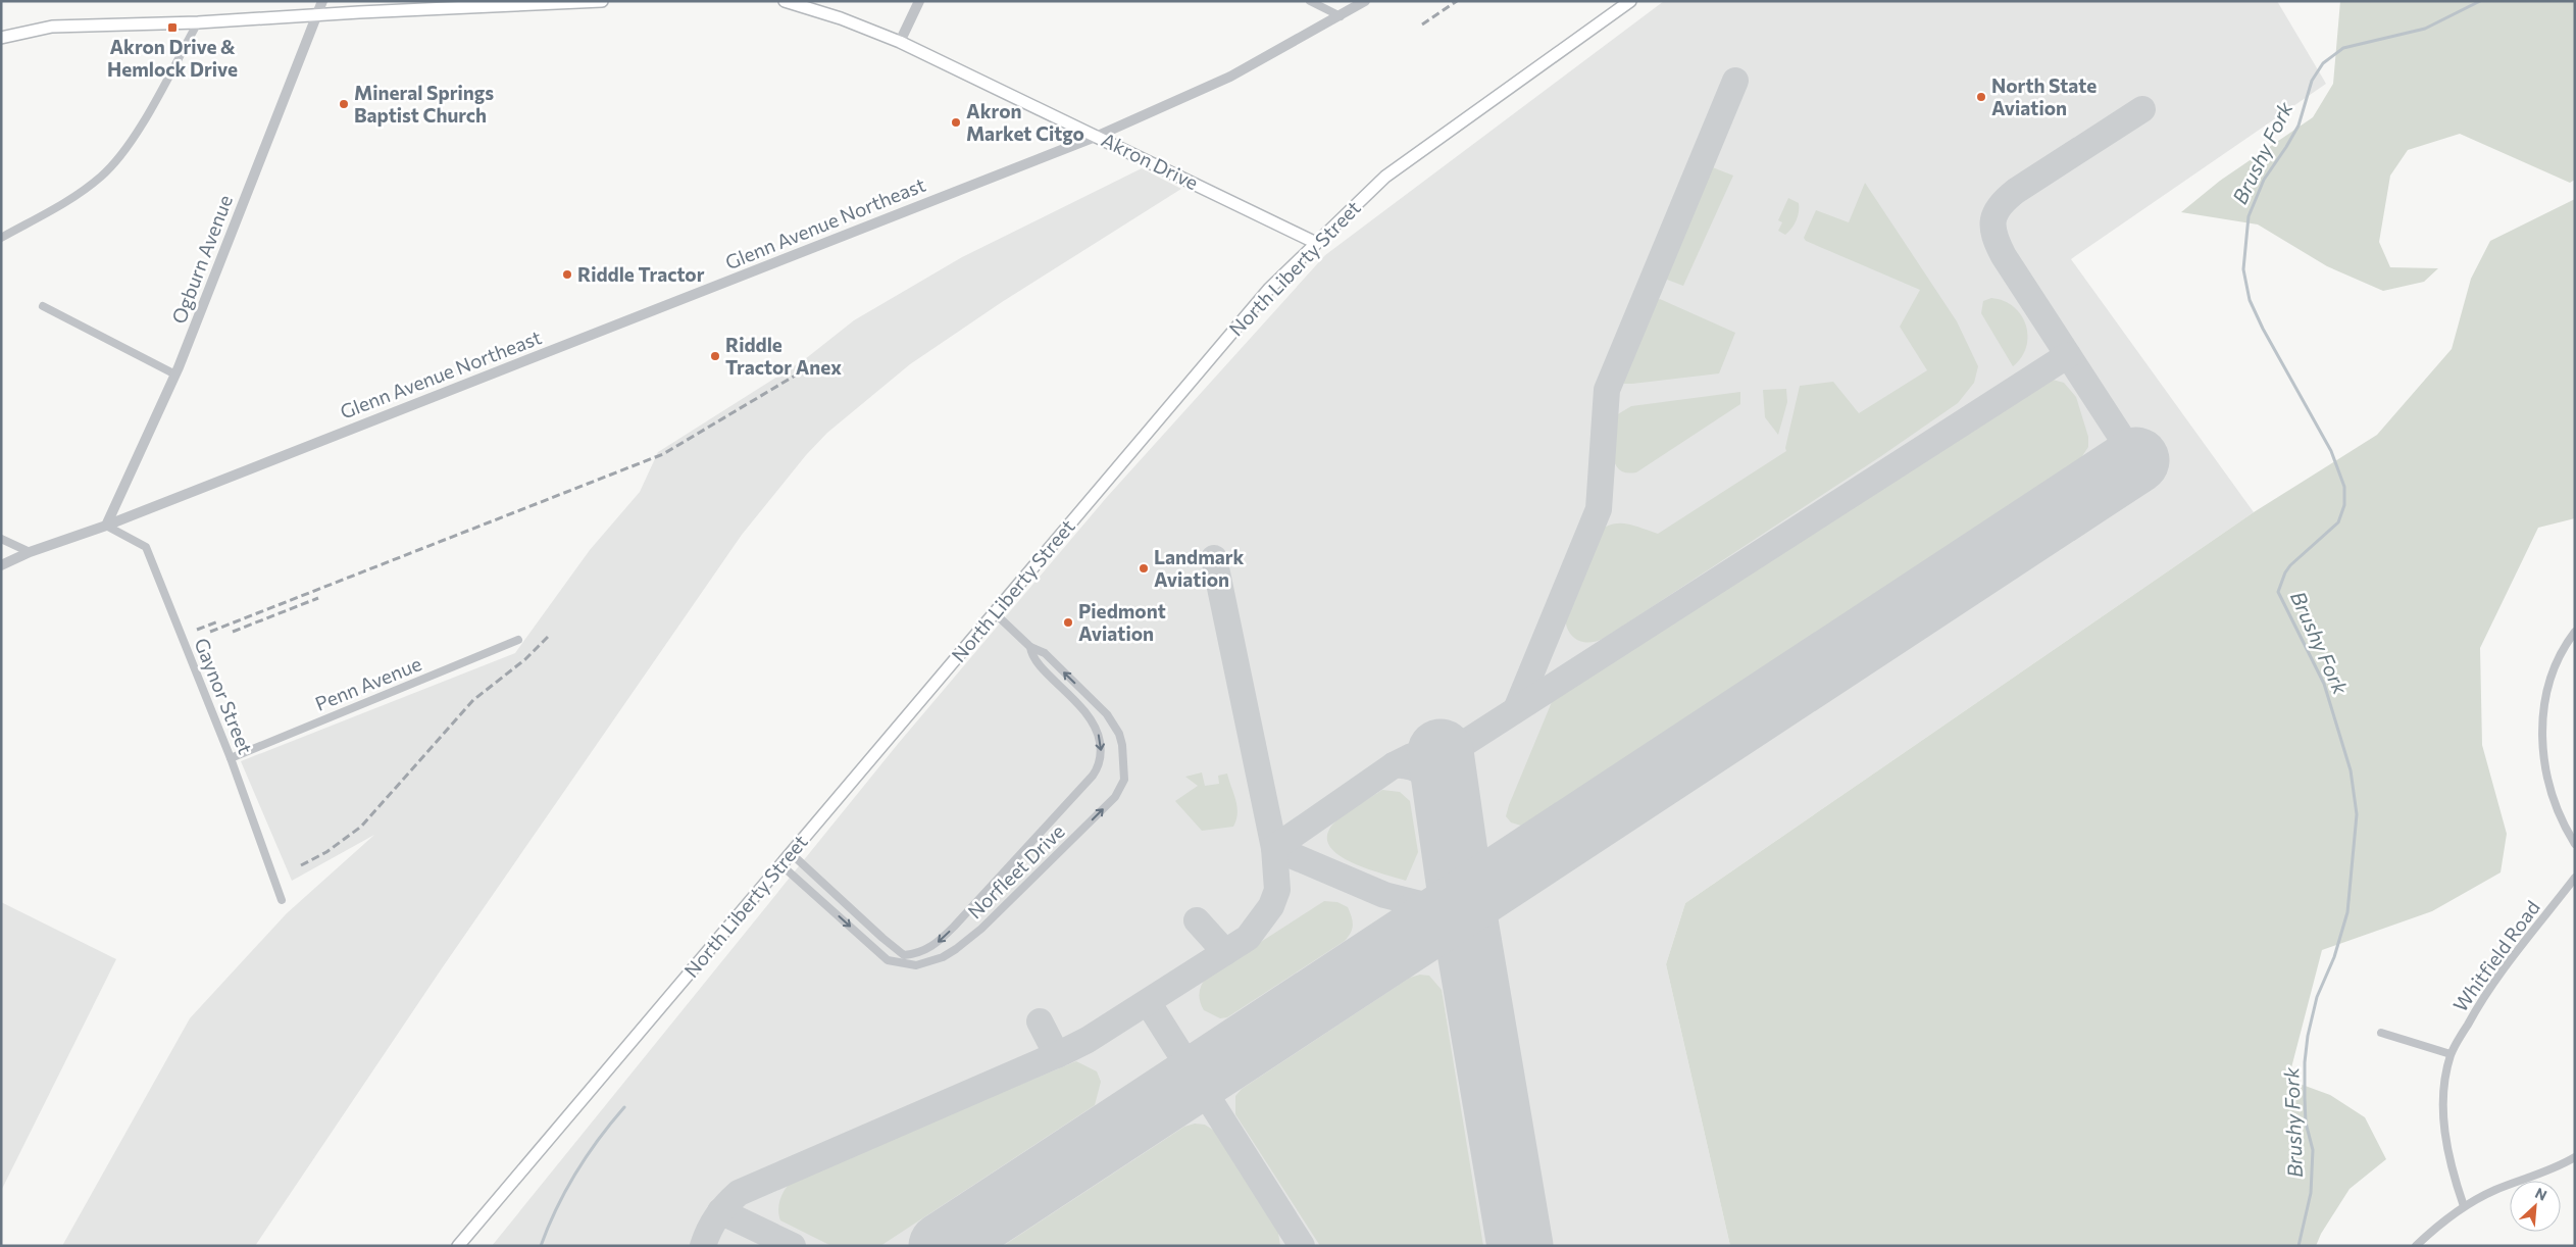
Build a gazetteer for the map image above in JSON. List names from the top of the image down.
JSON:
{
  "streets": {
    "main road": ["Akron Drive", "North Liberty Street"],
    "street": [
      "Glenn Avenue Northeast",
      "Ogburn Avenue",
      "Penn Avenue",
      "Gaynor Street",
      "Norfleet Drive",
      "Whitfield Road"
    ]
  },
  "crossings": [
    ["Akron Drive", "Glenn Avenue Northeast"],
    ["Akron Drive", "North Liberty Street"],
    ["Glenn Avenue Northeast", "Ogburn Avenue"],
    ["Glenn Avenue Northeast", "Gaynor Street"],
    ["Ogburn Avenue", "Gaynor Street"],
    ["North Liberty Street", "Norfleet Drive"],
    ["Penn Avenue", "Gaynor Street"]
  ],
  "water": ["Brushy Fork"],
  "places": {
    "transit": ["Akron Drive & Hemlock Drive"],
    "other": [
      "North State Aviation",
      "Mineral Springs Baptist Church",
      "Akron Market Citgo",
      "Riddle Tractor",
      "Riddle Tractor Anex",
      "Landmark Aviation",
      "Piedmont Aviation"
    ]
  },
  "north": "top right"
}
